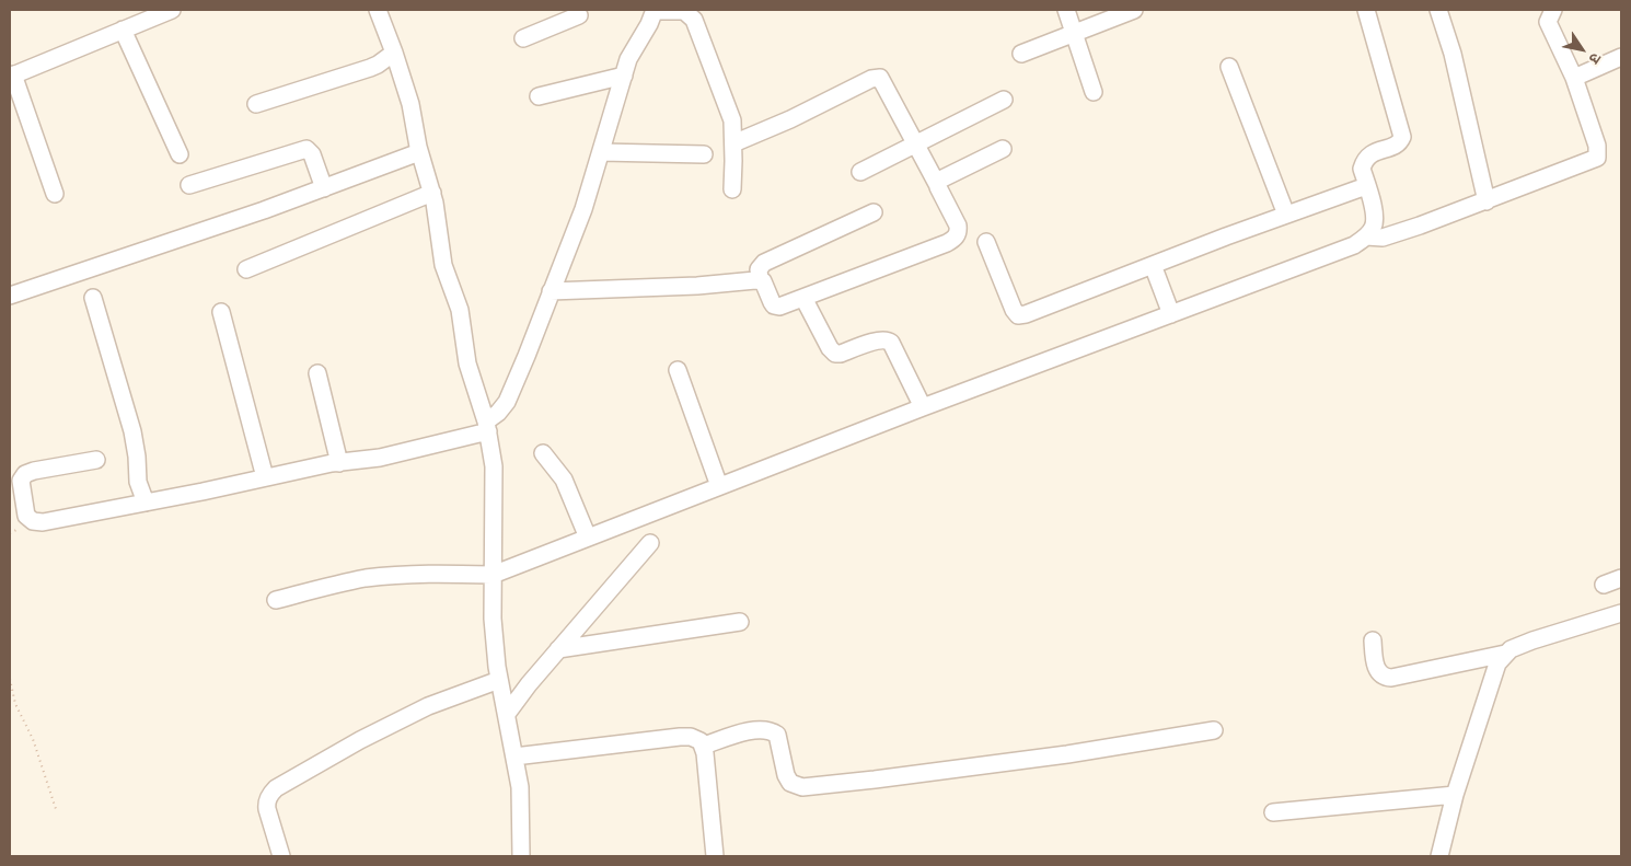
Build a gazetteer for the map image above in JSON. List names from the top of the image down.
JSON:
{
  "north": "bottom right"
}
